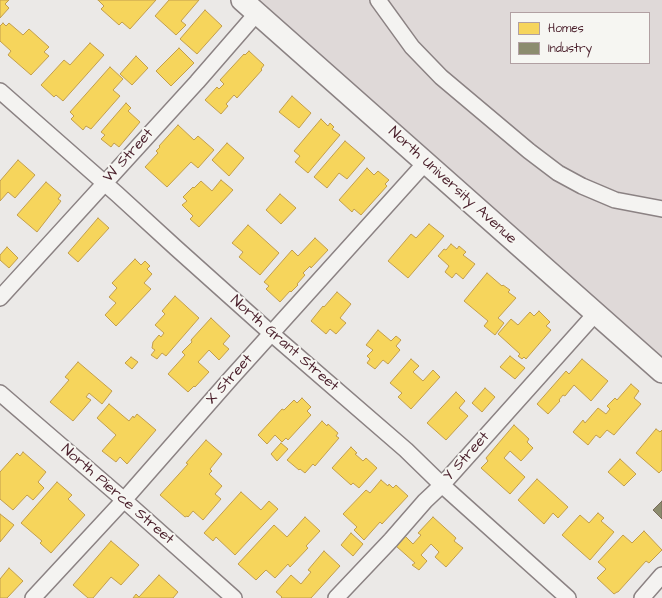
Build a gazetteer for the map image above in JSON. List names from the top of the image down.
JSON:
{
  "streets": {
    "street": [
      "W Street",
      "North University Avenue",
      "North Grant Street",
      "X Street",
      "Y Street",
      "North Pierce Street"
    ]
  },
  "crossings": [
    ["W Street", "North University Avenue"],
    ["W Street", "North Grant Street"],
    ["North University Avenue", "X Street"],
    ["North University Avenue", "Y Street"],
    ["North Grant Street", "X Street"],
    ["North Grant Street", "Y Street"],
    ["X Street", "North Pierce Street"]
  ],
  "legend": ["Homes", "Industry"]
}
